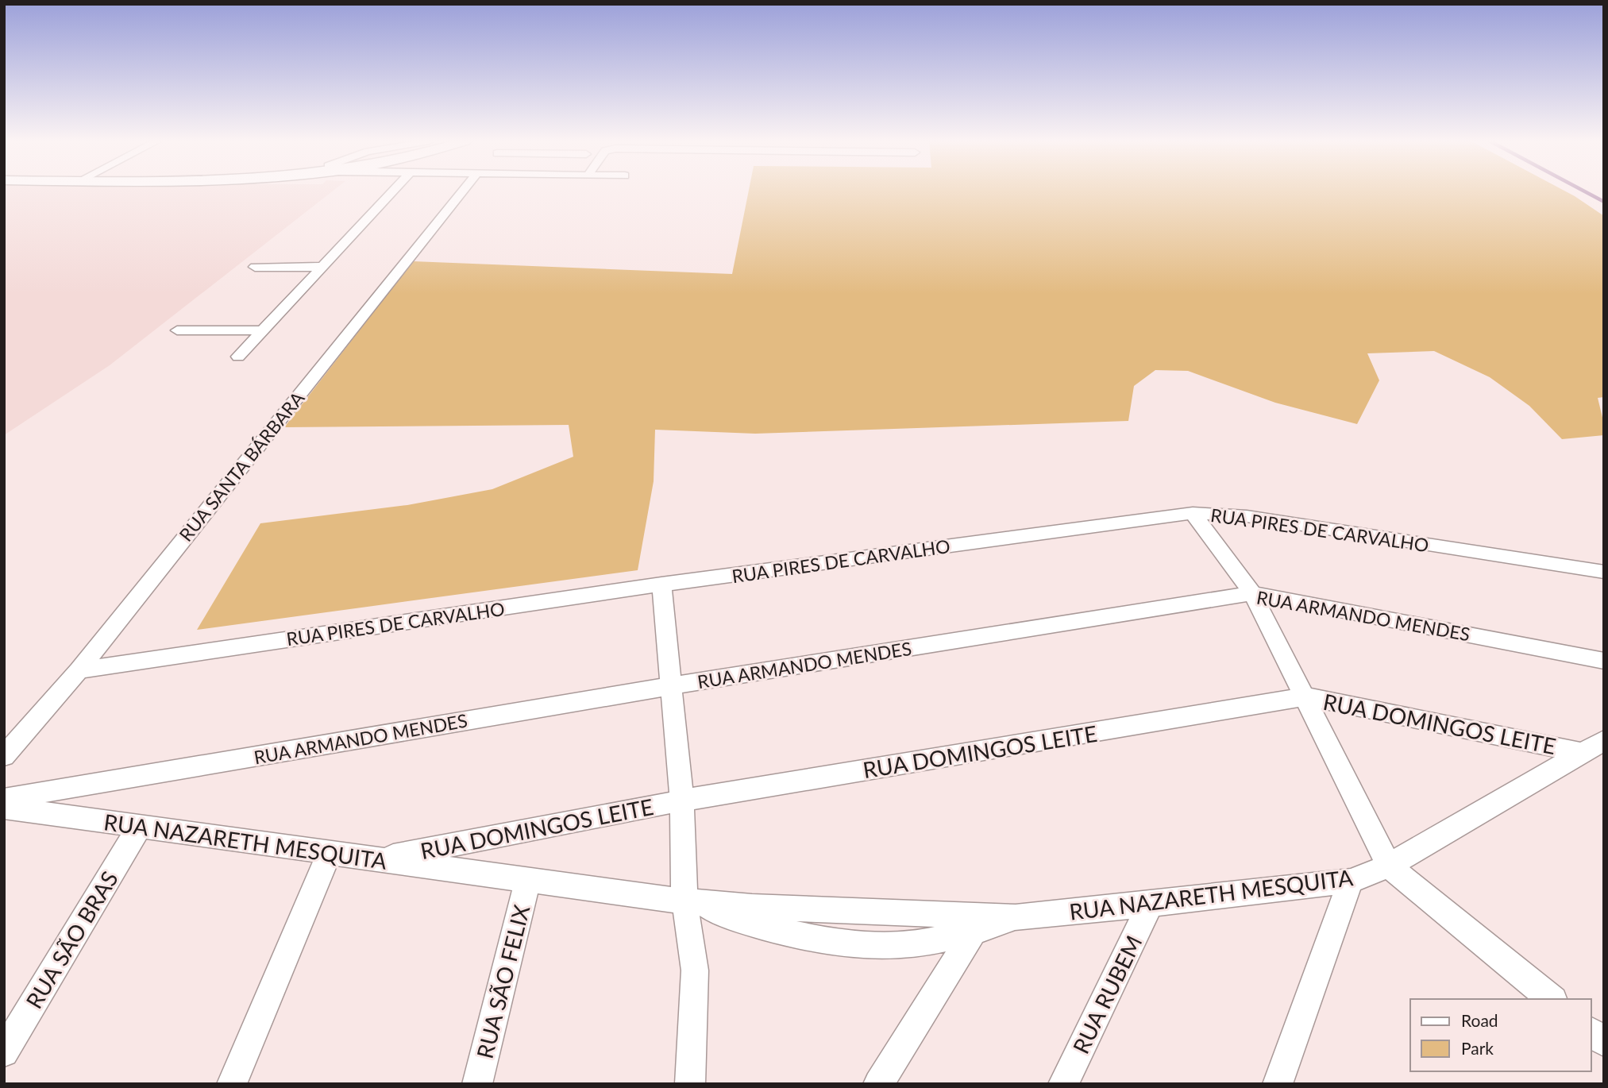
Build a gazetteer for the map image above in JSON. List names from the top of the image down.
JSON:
{
  "streets": {
    "street": [
      "RUA SANTA BÁRBARA",
      "RUA PIRES DE CARVALHO",
      "RUA ARMANDO MENDES",
      "RUA DOMINGOS LEITE",
      "RUA NAZARETH MESQUITA",
      "RUA SÃO BRAS",
      "RUA SÃO FELIX",
      "RUA RUBEM"
    ]
  },
  "crossings": [
    ["RUA SANTA BÁRBARA", "RUA PIRES DE CARVALHO"],
    ["RUA DOMINGOS LEITE", "RUA NAZARETH MESQUITA"],
    ["RUA NAZARETH MESQUITA", "RUA SÃO BRAS"],
    ["RUA NAZARETH MESQUITA", "RUA SÃO FELIX"],
    ["RUA NAZARETH MESQUITA", "RUA RUBEM"]
  ],
  "legend": ["Road", "Park"]
}
